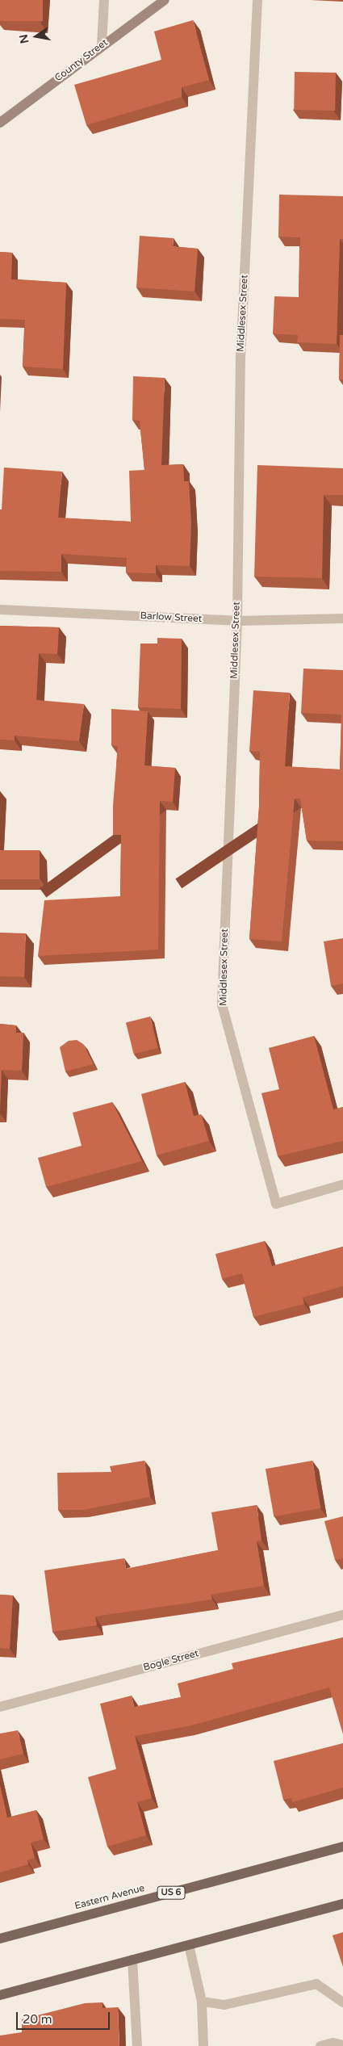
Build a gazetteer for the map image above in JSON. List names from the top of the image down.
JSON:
{
  "streets": {
    "main road": ["US 6", "Eastern Avenue"],
    "street": [
      "County Street",
      "Middlesex Street",
      "Barlow Street",
      "Bogle Street"
    ]
  },
  "crossings": [
    ["Middlesex Street", "Barlow Street"]
  ],
  "scale_bar": "20 m",
  "north": "left"
}
